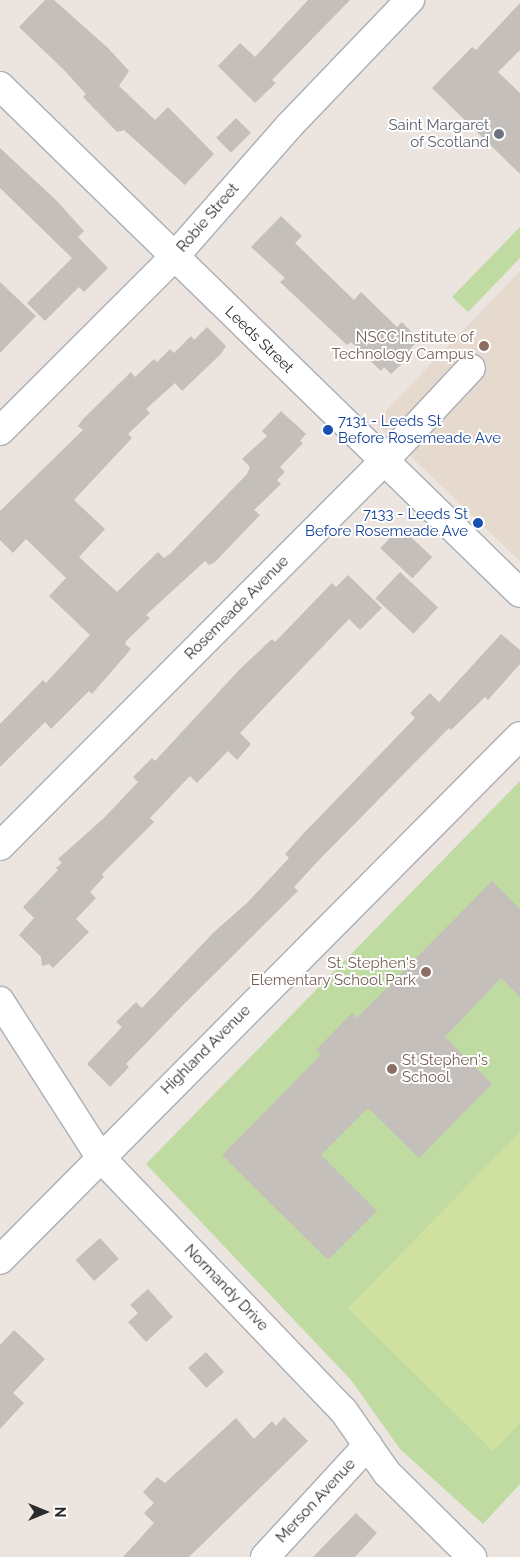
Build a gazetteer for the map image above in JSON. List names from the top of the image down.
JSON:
{
  "streets": {
    "street": [
      "Robie Street",
      "Leeds Street",
      "Rosemeade Avenue",
      "Highland Avenue",
      "Normandy Drive",
      "Merson Avenue"
    ]
  },
  "crossings": [
    ["Robie Street", "Leeds Street"],
    ["Leeds Street", "Rosemeade Avenue"],
    ["Highland Avenue", "Normandy Drive"],
    ["Normandy Drive", "Merson Avenue"]
  ],
  "places": [
    "Saint Margaret of Scotland",
    "NSCC Institute of Technology Campus",
    "7131 - Leeds St Before Rosemeade Ave",
    "7133 - Leeds St Before Rosemeade Ave",
    "St. Stephen's Elementary School Park",
    "St Stephen's School"
  ],
  "north": "right"
}
